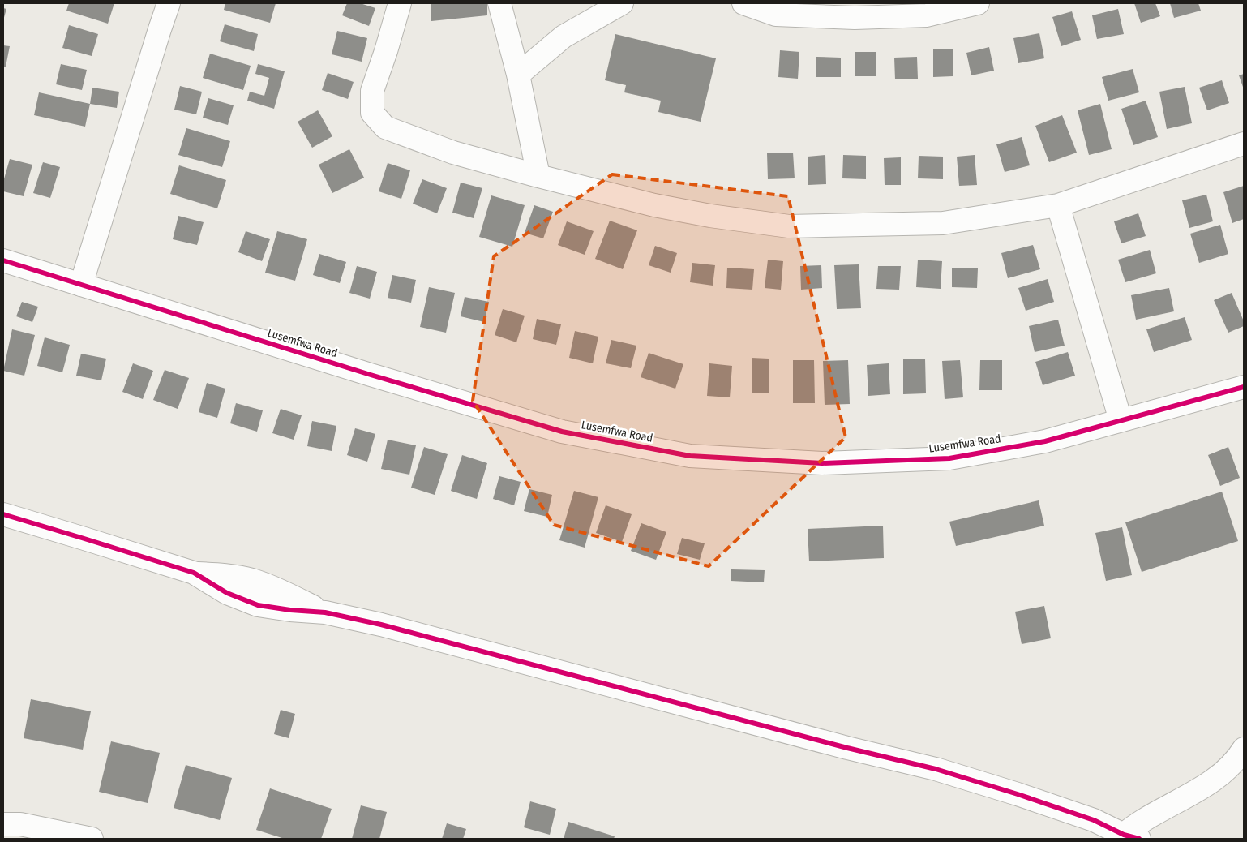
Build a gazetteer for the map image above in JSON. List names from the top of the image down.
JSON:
{
  "streets": {
    "street": ["Lusemfwa Road"]
  }
}
